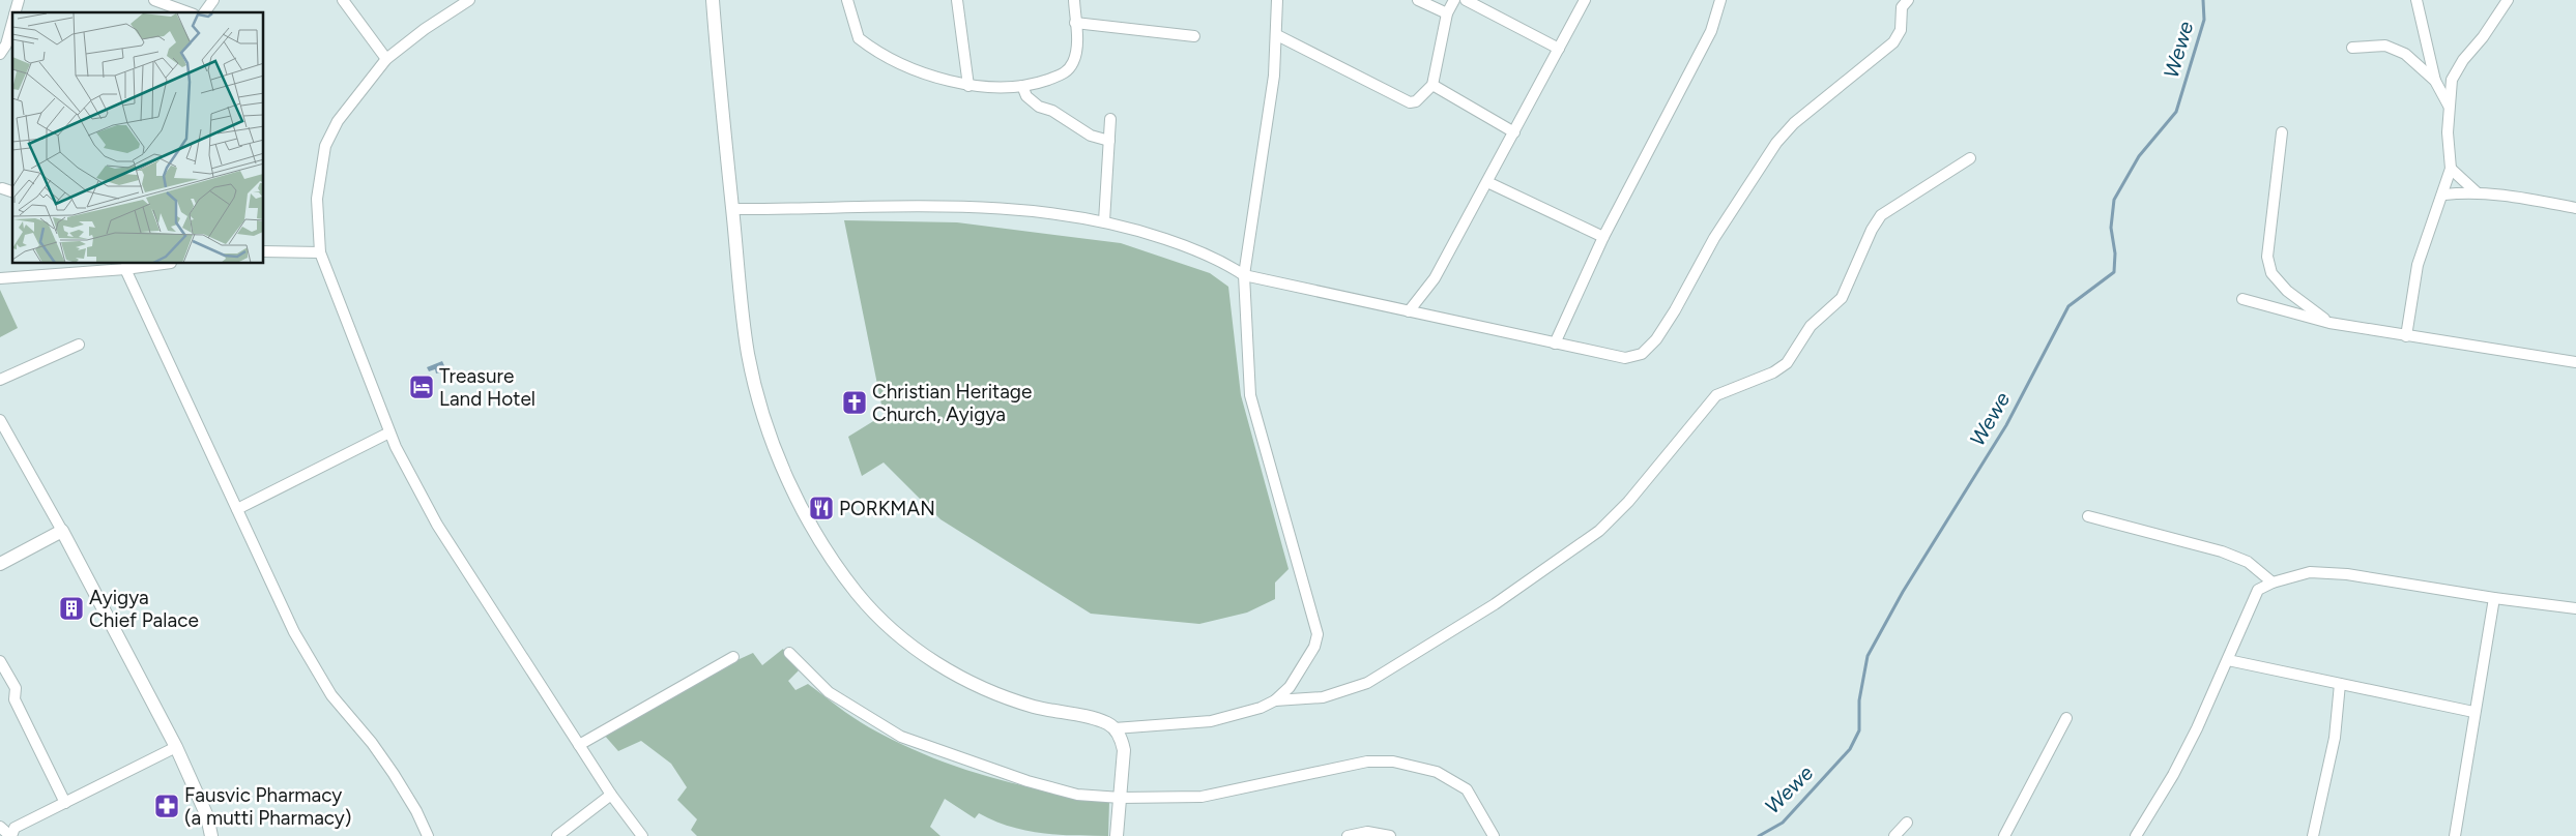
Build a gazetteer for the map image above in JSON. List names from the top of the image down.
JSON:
{
  "water": ["Wewe"],
  "places": {
    "hotel": ["Treasure Land Hotel"],
    "church": ["Christian Heritage Church, Ayigya"],
    "restaurant": ["PORKMAN"],
    "building": ["Ayigya Chief Palace"],
    "pharmacy": ["Fausvic Pharmacy (a mutti Pharmacy)"]
  }
}
